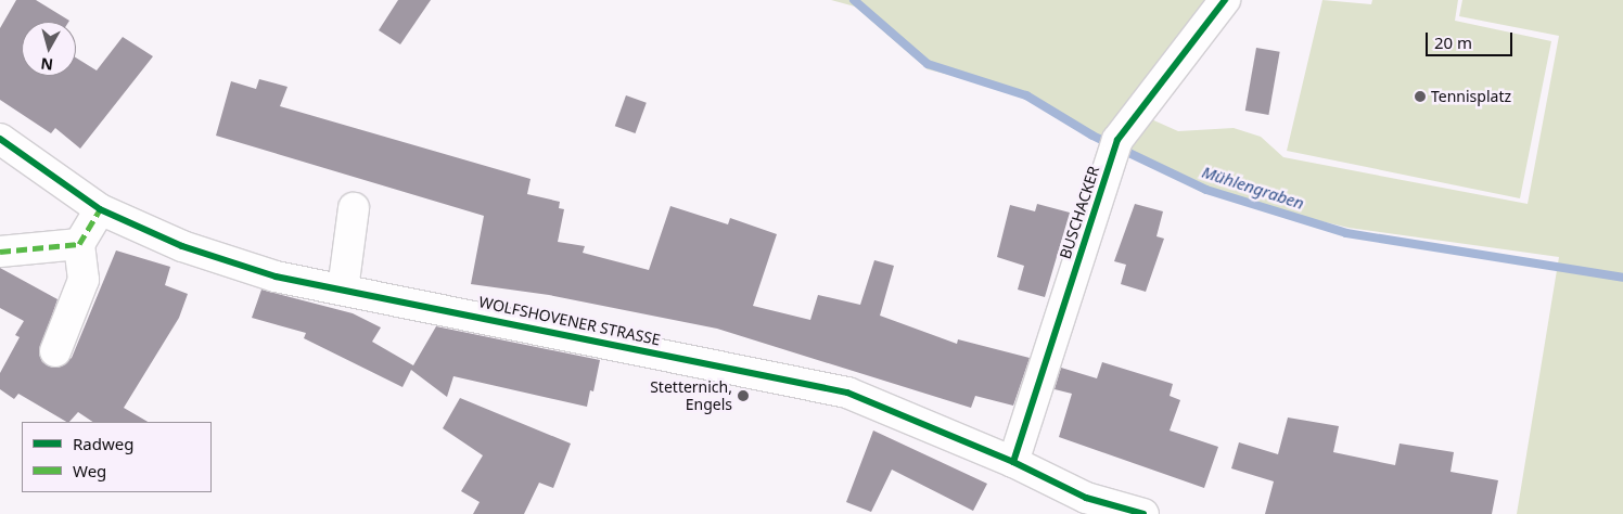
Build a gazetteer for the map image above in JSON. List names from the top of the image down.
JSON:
{
  "streets": {
    "street": ["BUSCHACKER", "WOLFSHOVENER STRASSE"]
  },
  "crossings": [
    ["BUSCHACKER", "WOLFSHOVENER STRASSE"]
  ],
  "water": ["Mühlengraben"],
  "places": ["Tennisplatz", "Stetternich, Engels"],
  "legend": ["Radweg", "Weg"],
  "scale_bar": "20 m",
  "north": "bottom"
}
